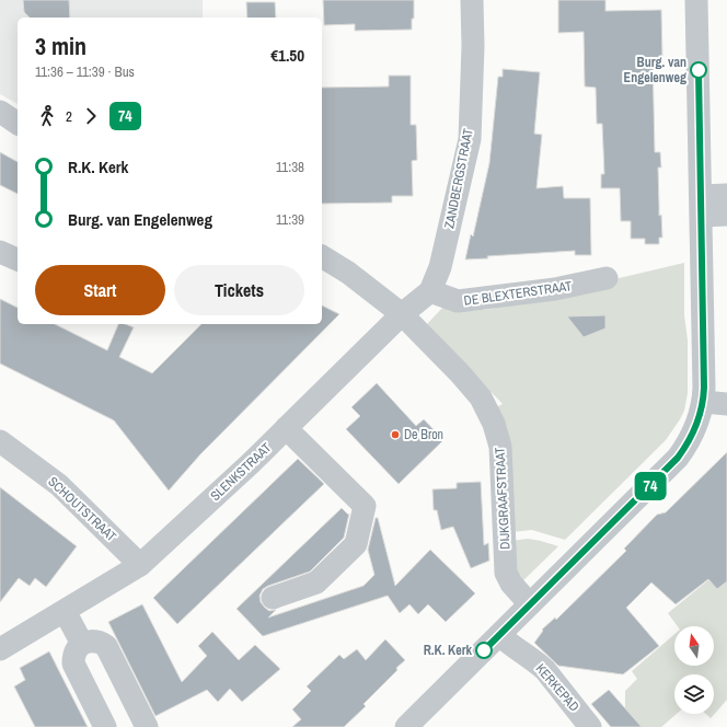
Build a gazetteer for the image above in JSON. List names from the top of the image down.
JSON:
{
  "streets": {
    "street": [
      "ZANDBERGSTRAAT",
      "DE BLEXTERSTRAAT",
      "SLENKSTRAAT",
      "DIJKGRAAFSTRAAT",
      "SCHOUTSTRAAT",
      "KERKEPAD"
    ]
  },
  "crossings": [
    ["ZANDBERGSTRAAT", "DE BLEXTERSTRAAT"],
    ["ZANDBERGSTRAAT", "SLENKSTRAAT"],
    ["ZANDBERGSTRAAT", "DIJKGRAAFSTRAAT"],
    ["SLENKSTRAAT", "DIJKGRAAFSTRAAT"],
    ["SLENKSTRAAT", "SCHOUTSTRAAT"]
  ],
  "places": ["Burg. van Engelenweg", "De Bron", "R.K. Kerk"],
  "lines": ["bus line 74"],
  "north": "top",
  "page": {
    "on_map": "74",
    "heading": ["3 min", "11:36 – 11:39 · Bus", "€1.50"],
    "legs": ["2", "74"],
    "list": [
      {
        "name": "R.K. Kerk",
        "value": "11:38"
      },
      {
        "name": "Burg. van Engelenweg",
        "value": "11:39"
      }
    ],
    "buttons": ["Start", "Tickets"]
  }
}
